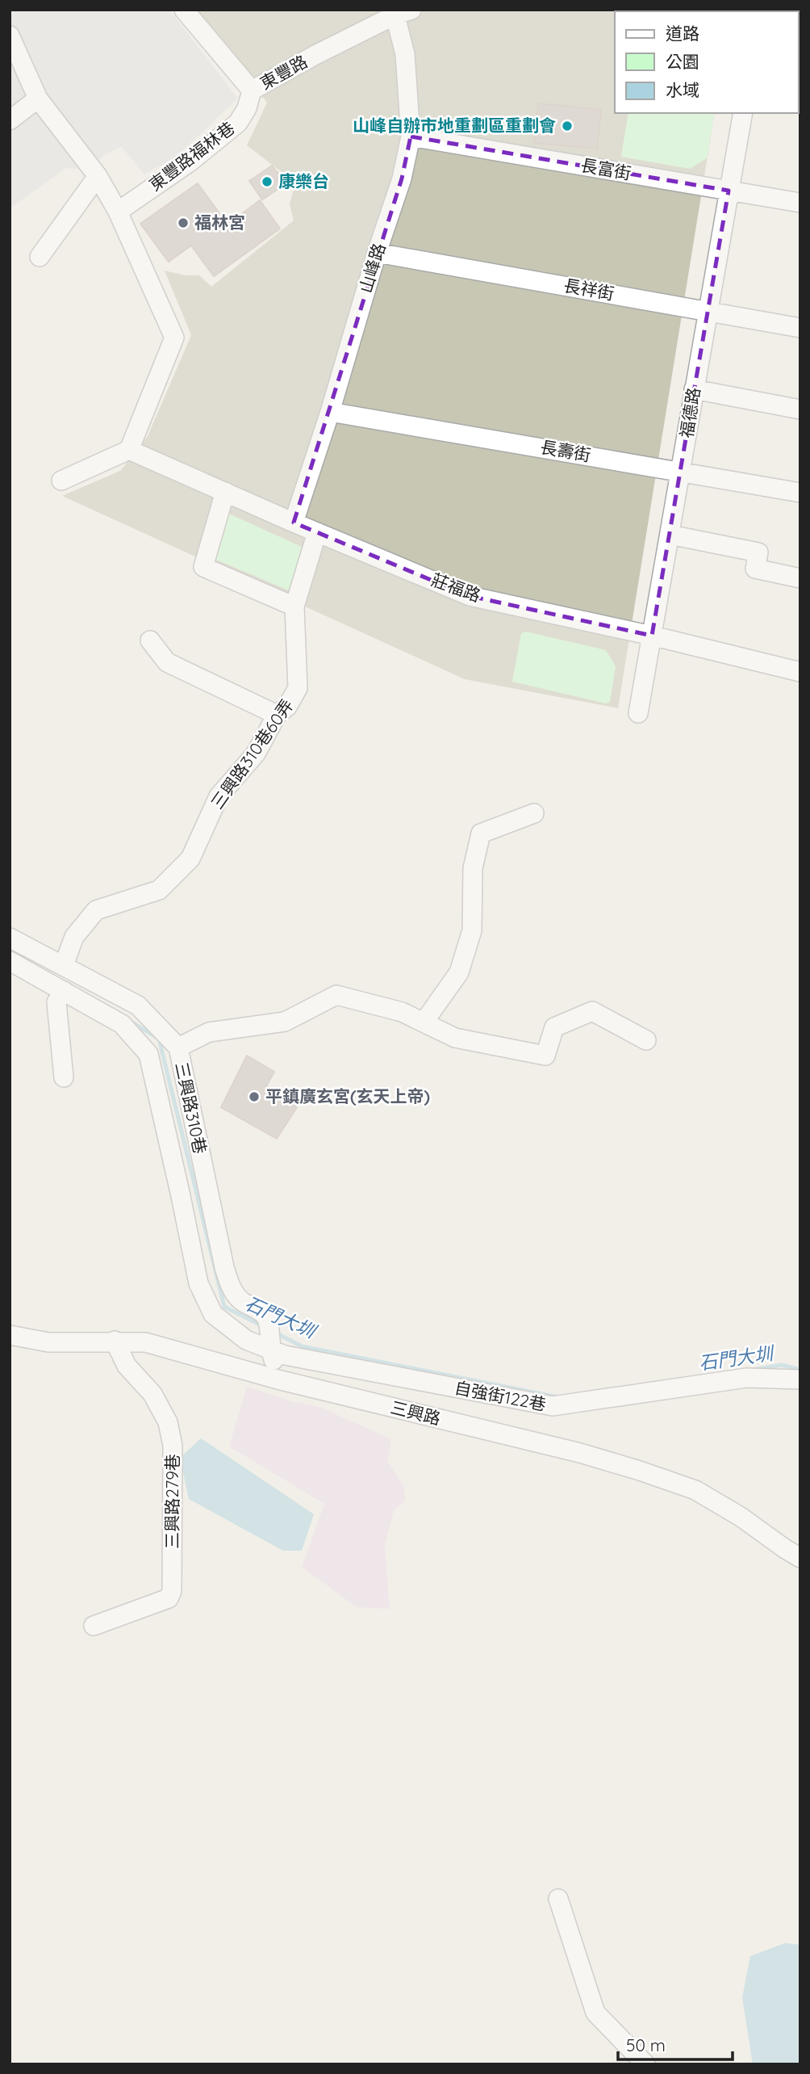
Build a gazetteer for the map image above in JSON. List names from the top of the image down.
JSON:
{
  "streets": {
    "street": [
      "東豐路",
      "東豐路福林巷",
      "長富街",
      "山峰路",
      "長祥街",
      "福德路",
      "長壽街",
      "莊福路",
      "三興路310巷60弄",
      "三興路310巷",
      "自強街122巷",
      "三興路",
      "三興路279巷"
    ]
  },
  "crossings": [
    ["東豐路", "東豐路福林巷"],
    ["東豐路", "山峰路"],
    ["長富街", "山峰路"],
    ["長富街", "福德路"],
    ["山峰路", "長祥街"],
    ["山峰路", "長壽街"],
    ["山峰路", "莊福路"],
    ["長祥街", "福德路"],
    ["福德路", "長壽街"],
    ["福德路", "莊福路"],
    ["莊福路", "三興路310巷60弄"],
    ["三興路310巷60弄", "三興路310巷"],
    ["三興路310巷", "自強街122巷"],
    ["三興路310巷", "三興路"],
    ["三興路", "三興路279巷"]
  ],
  "water": ["石門大圳"],
  "places": [
    "山峰自辦市地重劃區重劃會",
    "康樂台",
    "福林宮",
    "平鎮廣玄宮(玄天上帝)"
  ],
  "legend": ["道路", "公園", "水域"],
  "scale_bar": "50 m"
}
